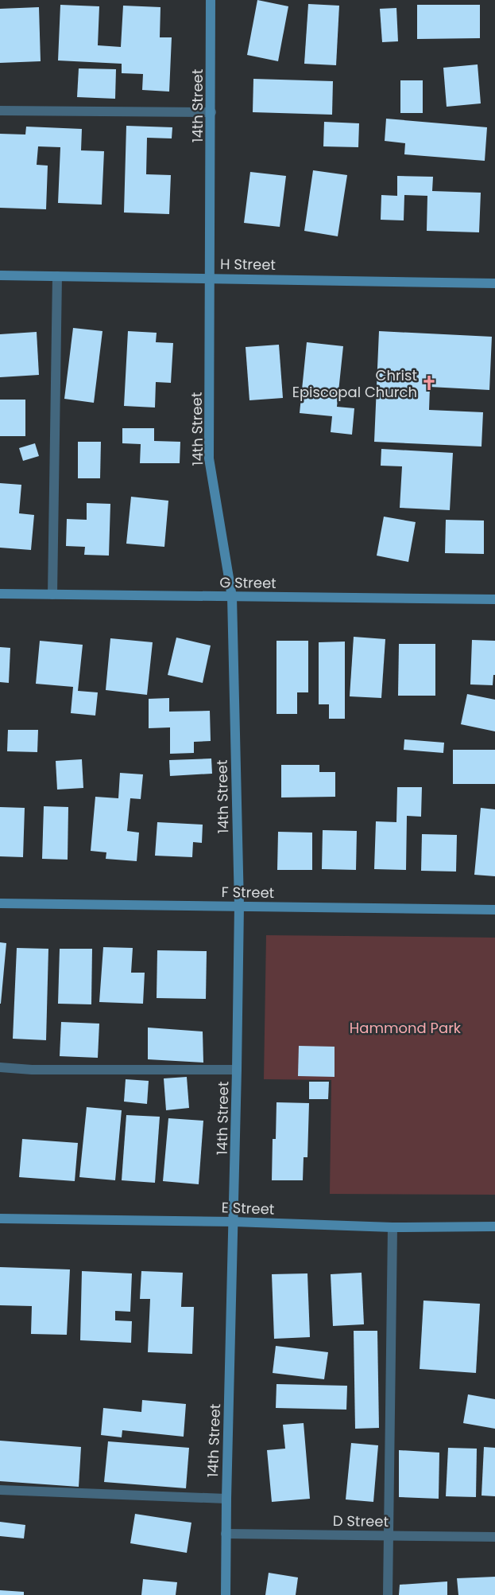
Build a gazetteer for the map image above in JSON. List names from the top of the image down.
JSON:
{
  "streets": {
    "street": [
      "14th Street",
      "H Street",
      "G Street",
      "F Street",
      "E Street",
      "D Street"
    ]
  },
  "crossings": [
    ["14th Street", "H Street"],
    ["14th Street", "G Street"],
    ["14th Street", "F Street"],
    ["14th Street", "E Street"],
    ["14th Street", "D Street"]
  ],
  "parks": ["Hammond Park"],
  "places": {
    "church": ["Christ Episcopal Church"]
  }
}
